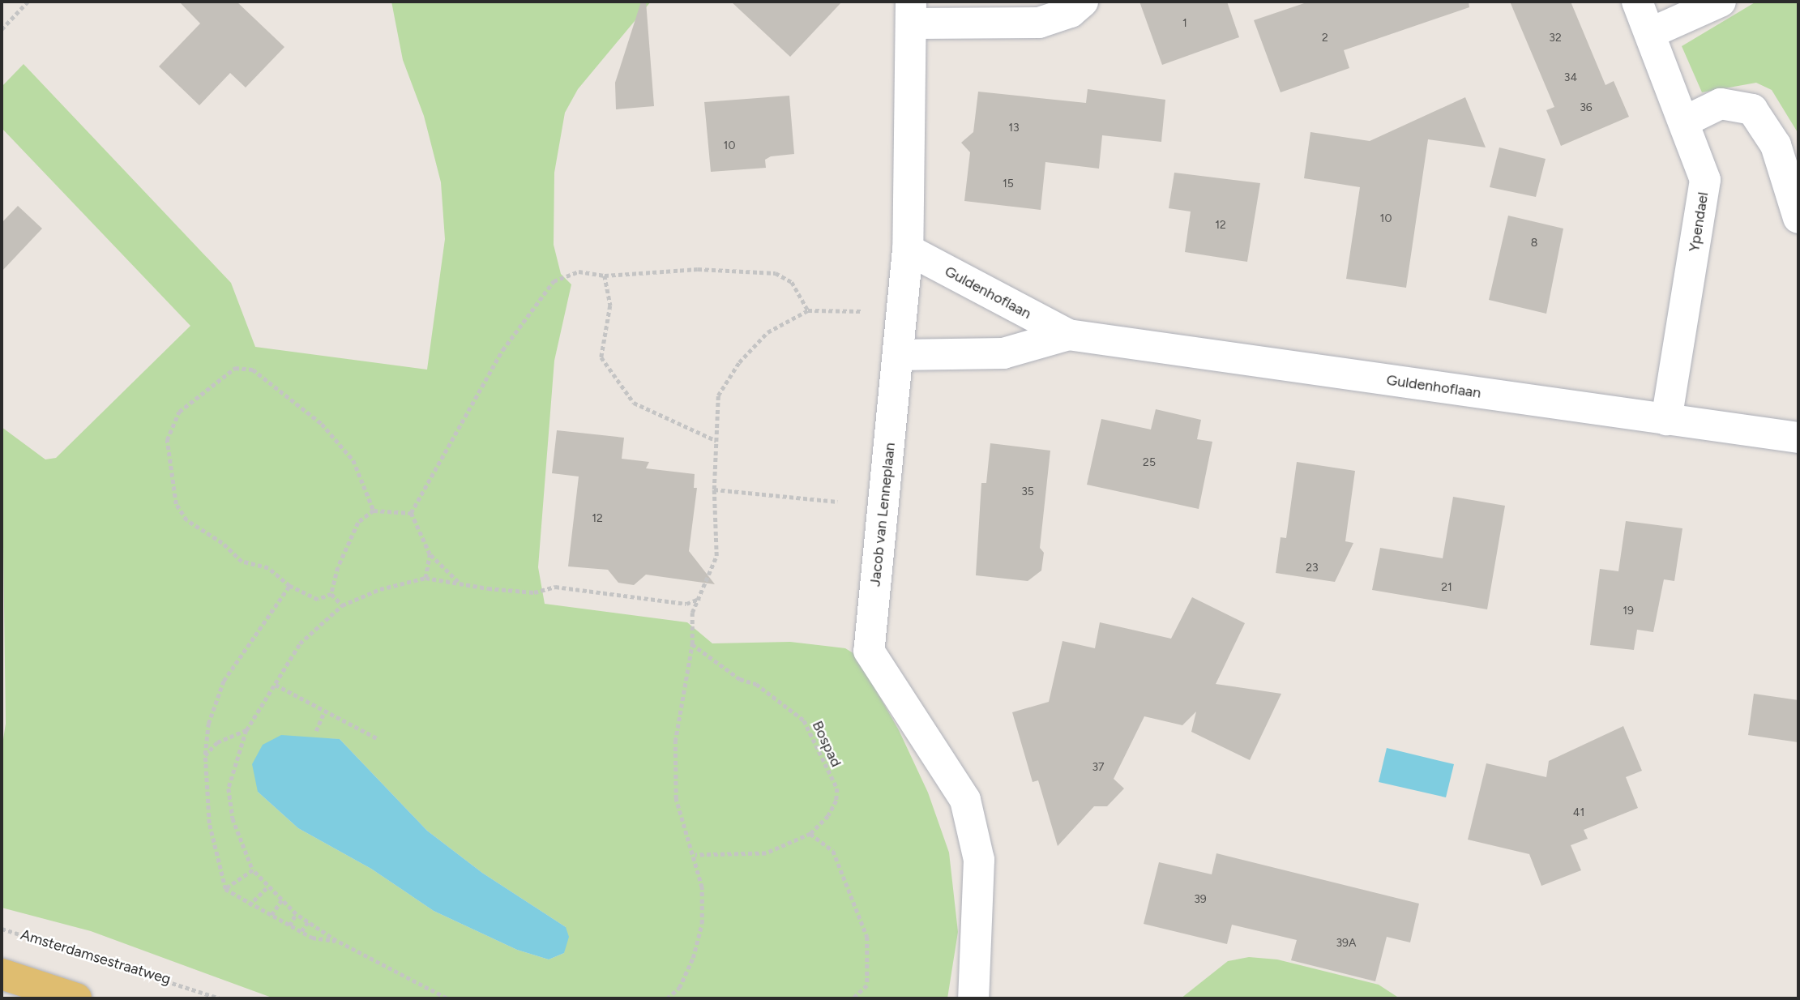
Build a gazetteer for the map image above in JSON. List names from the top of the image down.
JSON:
{
  "streets": {
    "street": ["Ypendael", "Guldenhoflaan", "Jacob van Lenneplaan"],
    "path": ["Bospad", "Amsterdamsestraatweg"]
  },
  "crossings": [
    ["Ypendael", "Guldenhoflaan"],
    ["Guldenhoflaan", "Jacob van Lenneplaan"]
  ],
  "house_numbers": [
    "1",
    "2",
    "32",
    "34",
    "36",
    "13",
    "10",
    "15",
    "10",
    "12",
    "8",
    "25",
    "35",
    "12",
    "23",
    "21",
    "19",
    "37",
    "41",
    "39",
    "39A"
  ]
}
